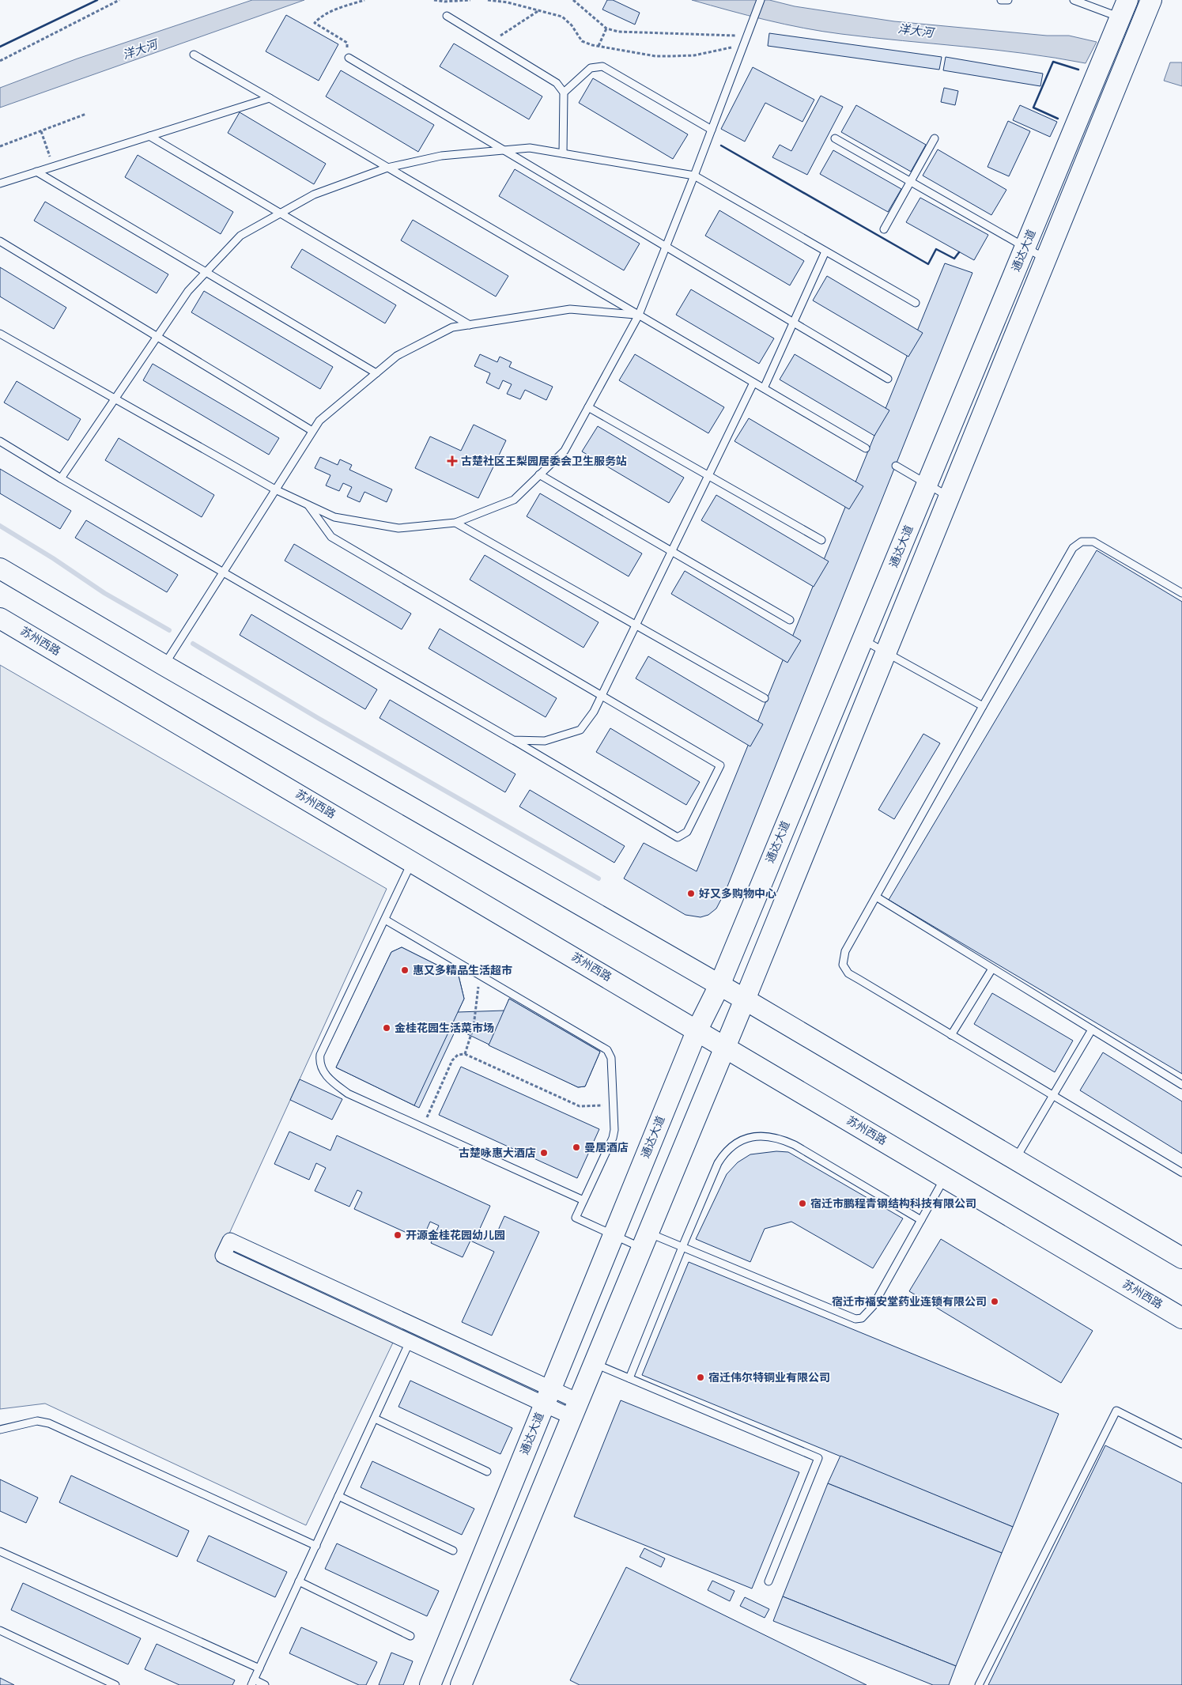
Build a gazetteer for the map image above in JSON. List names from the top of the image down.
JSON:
{
  "streets": {
    "main road": ["通达大道", "苏州西路"]
  },
  "crossings": [
    ["通达大道", "苏州西路"]
  ],
  "water": ["洋大河"],
  "places": {
    "health": ["古楚社区王梨园居委会卫生服务站"],
    "other": [
      "好又多购物中心",
      "惠又多精品生活超市",
      "金桂花园生活菜市场",
      "曼居酒店",
      "古楚咏惠大酒店",
      "宿迁市鹏程青钢结构科技有限公司",
      "开源金桂花园幼儿园",
      "宿迁市福安堂药业连锁有限公司",
      "宿迁伟尔特铜业有限公司"
    ]
  }
}
